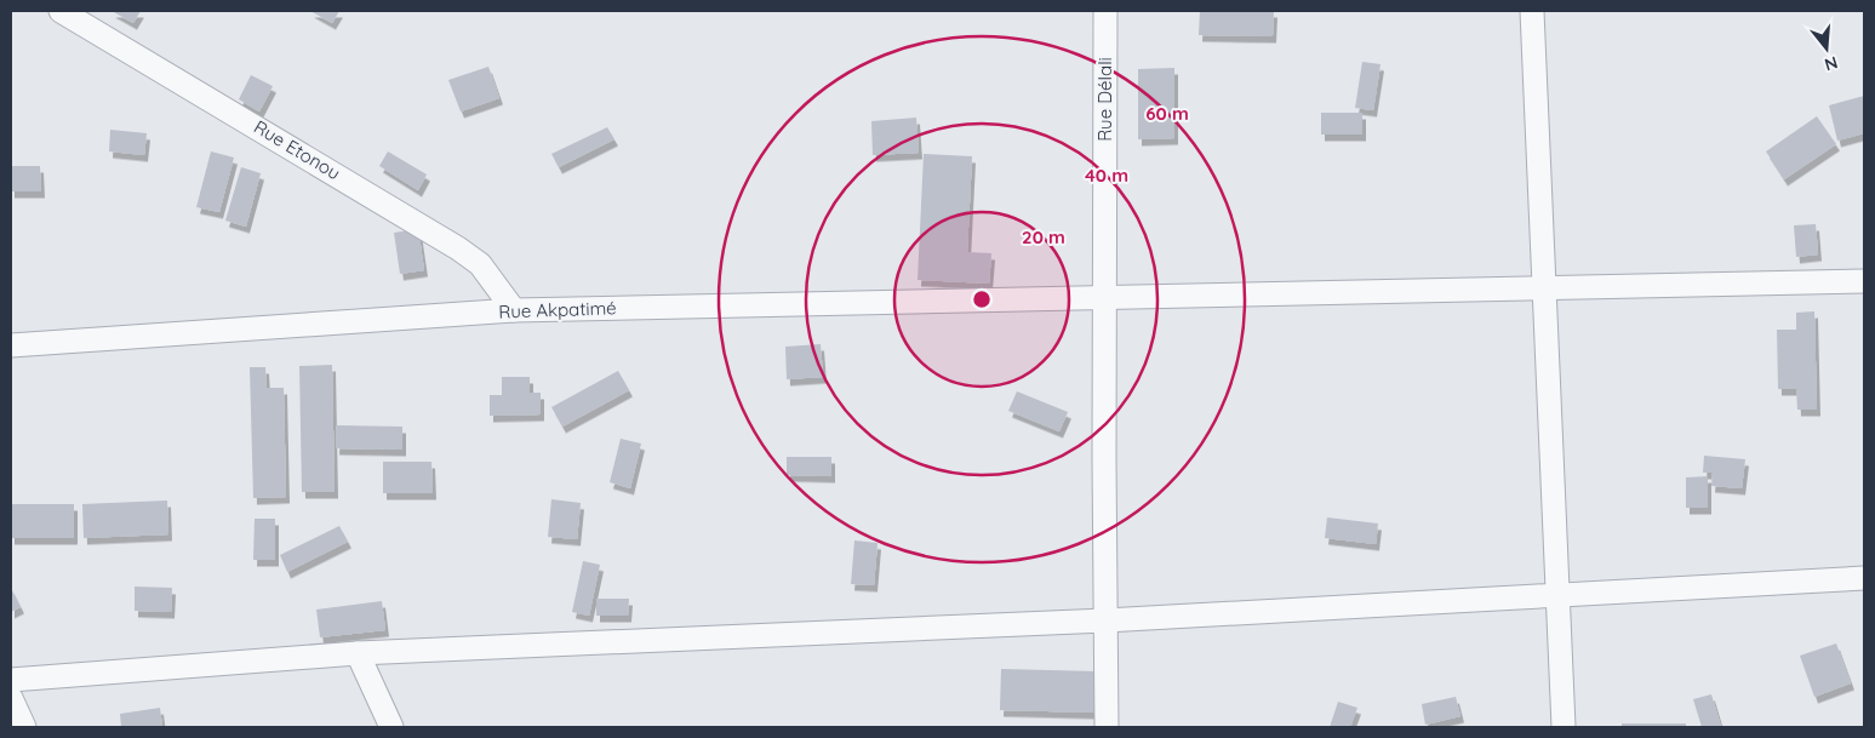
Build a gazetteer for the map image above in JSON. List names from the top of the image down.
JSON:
{
  "streets": {
    "street": ["Rue Délali", "Rue Etonou", "Rue Akpatimé"]
  },
  "crossings": [
    ["Rue Délali", "Rue Akpatimé"],
    ["Rue Etonou", "Rue Akpatimé"]
  ],
  "north": "bottom",
  "rings": ["60 m", "40 m", "20 m"]
}
